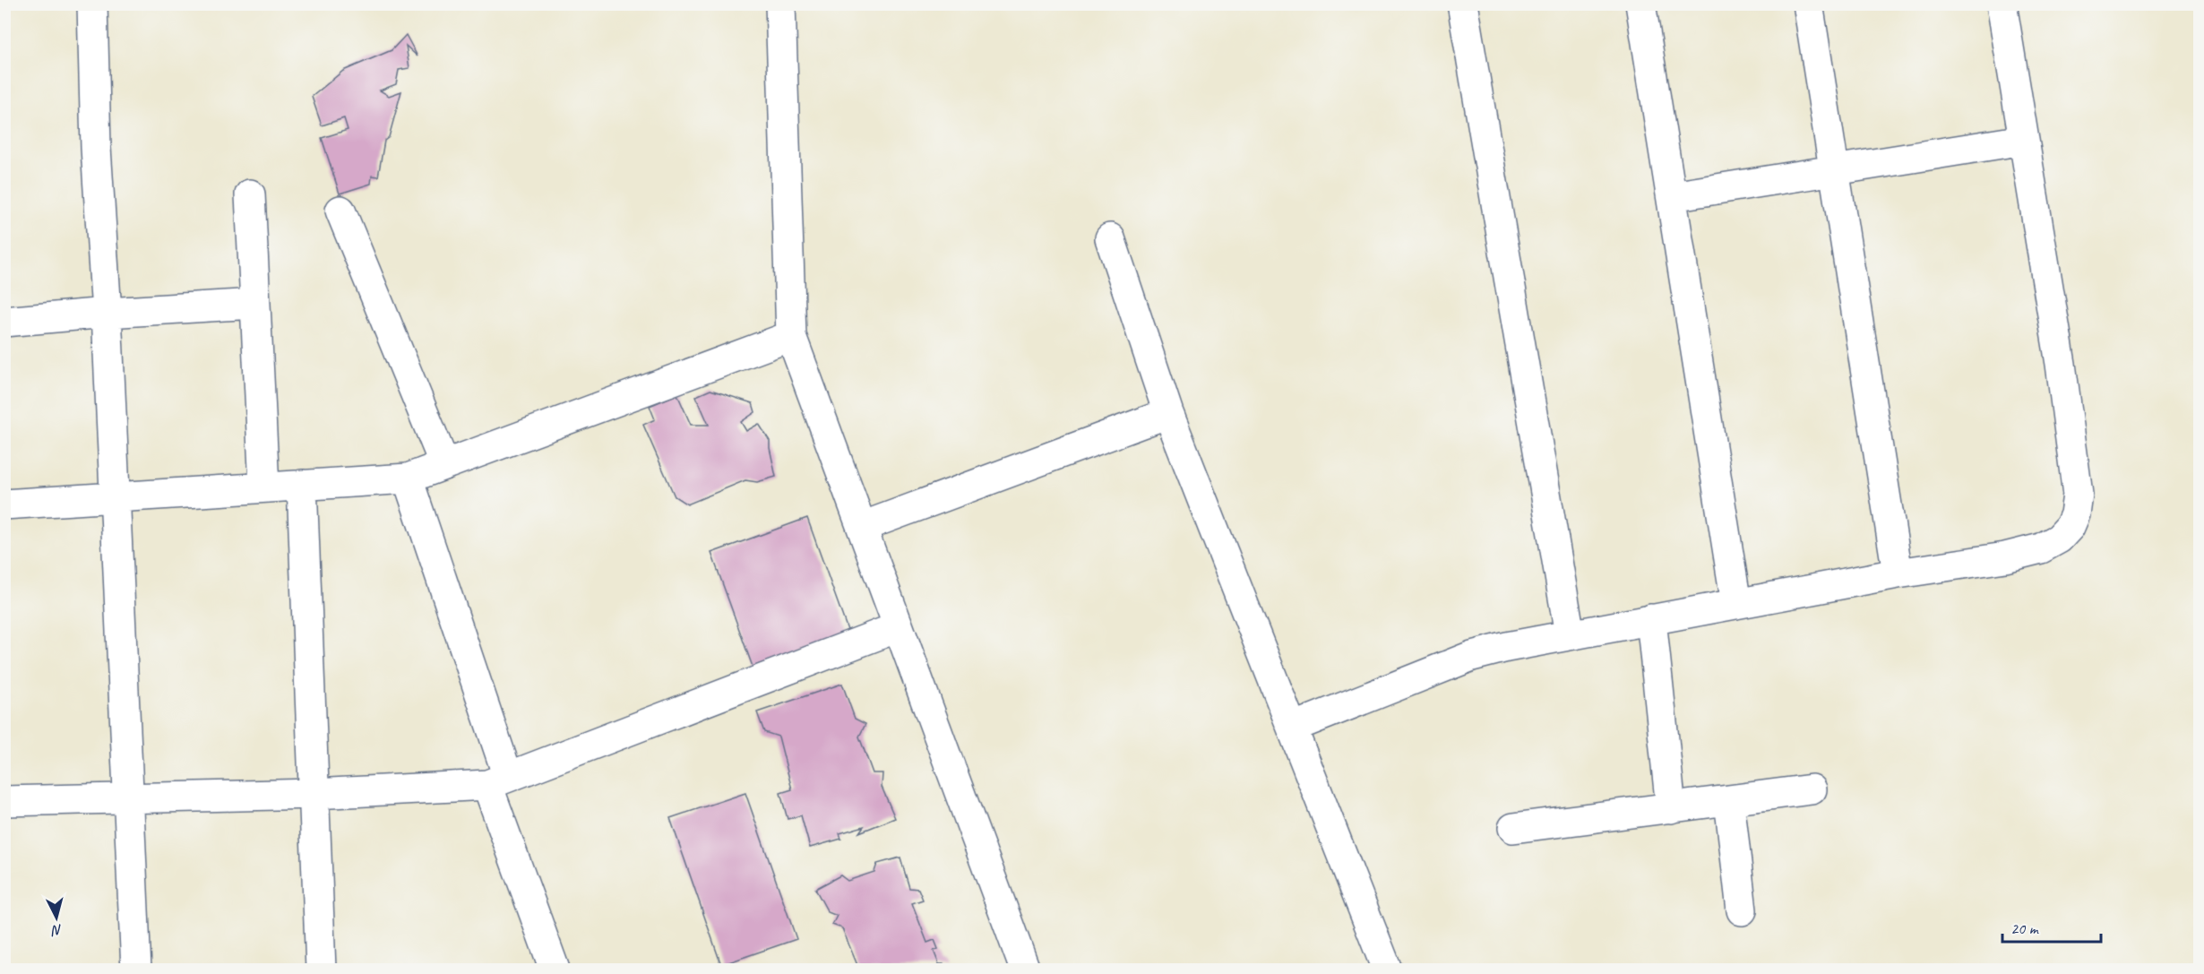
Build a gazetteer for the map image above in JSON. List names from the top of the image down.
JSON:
{
  "scale_bar": "20 m",
  "north": "bottom"
}
